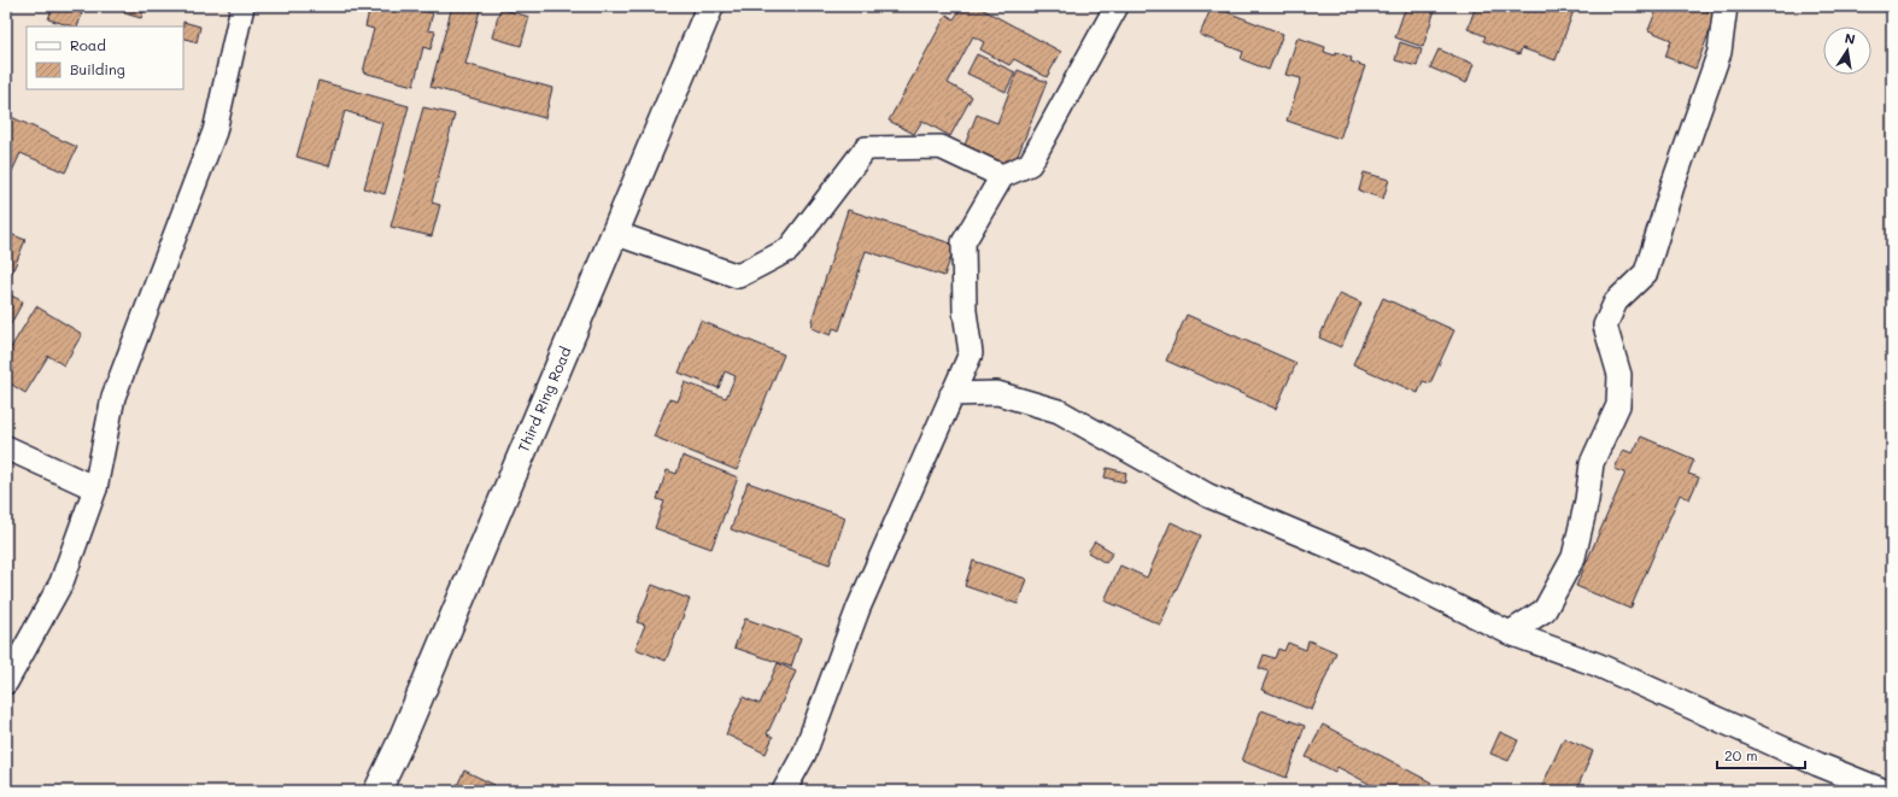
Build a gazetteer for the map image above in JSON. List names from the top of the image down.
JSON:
{
  "streets": {
    "street": ["Third Ring Road"]
  },
  "legend": ["Road", "Building"],
  "scale_bar": "20 m",
  "north": "top"
}
